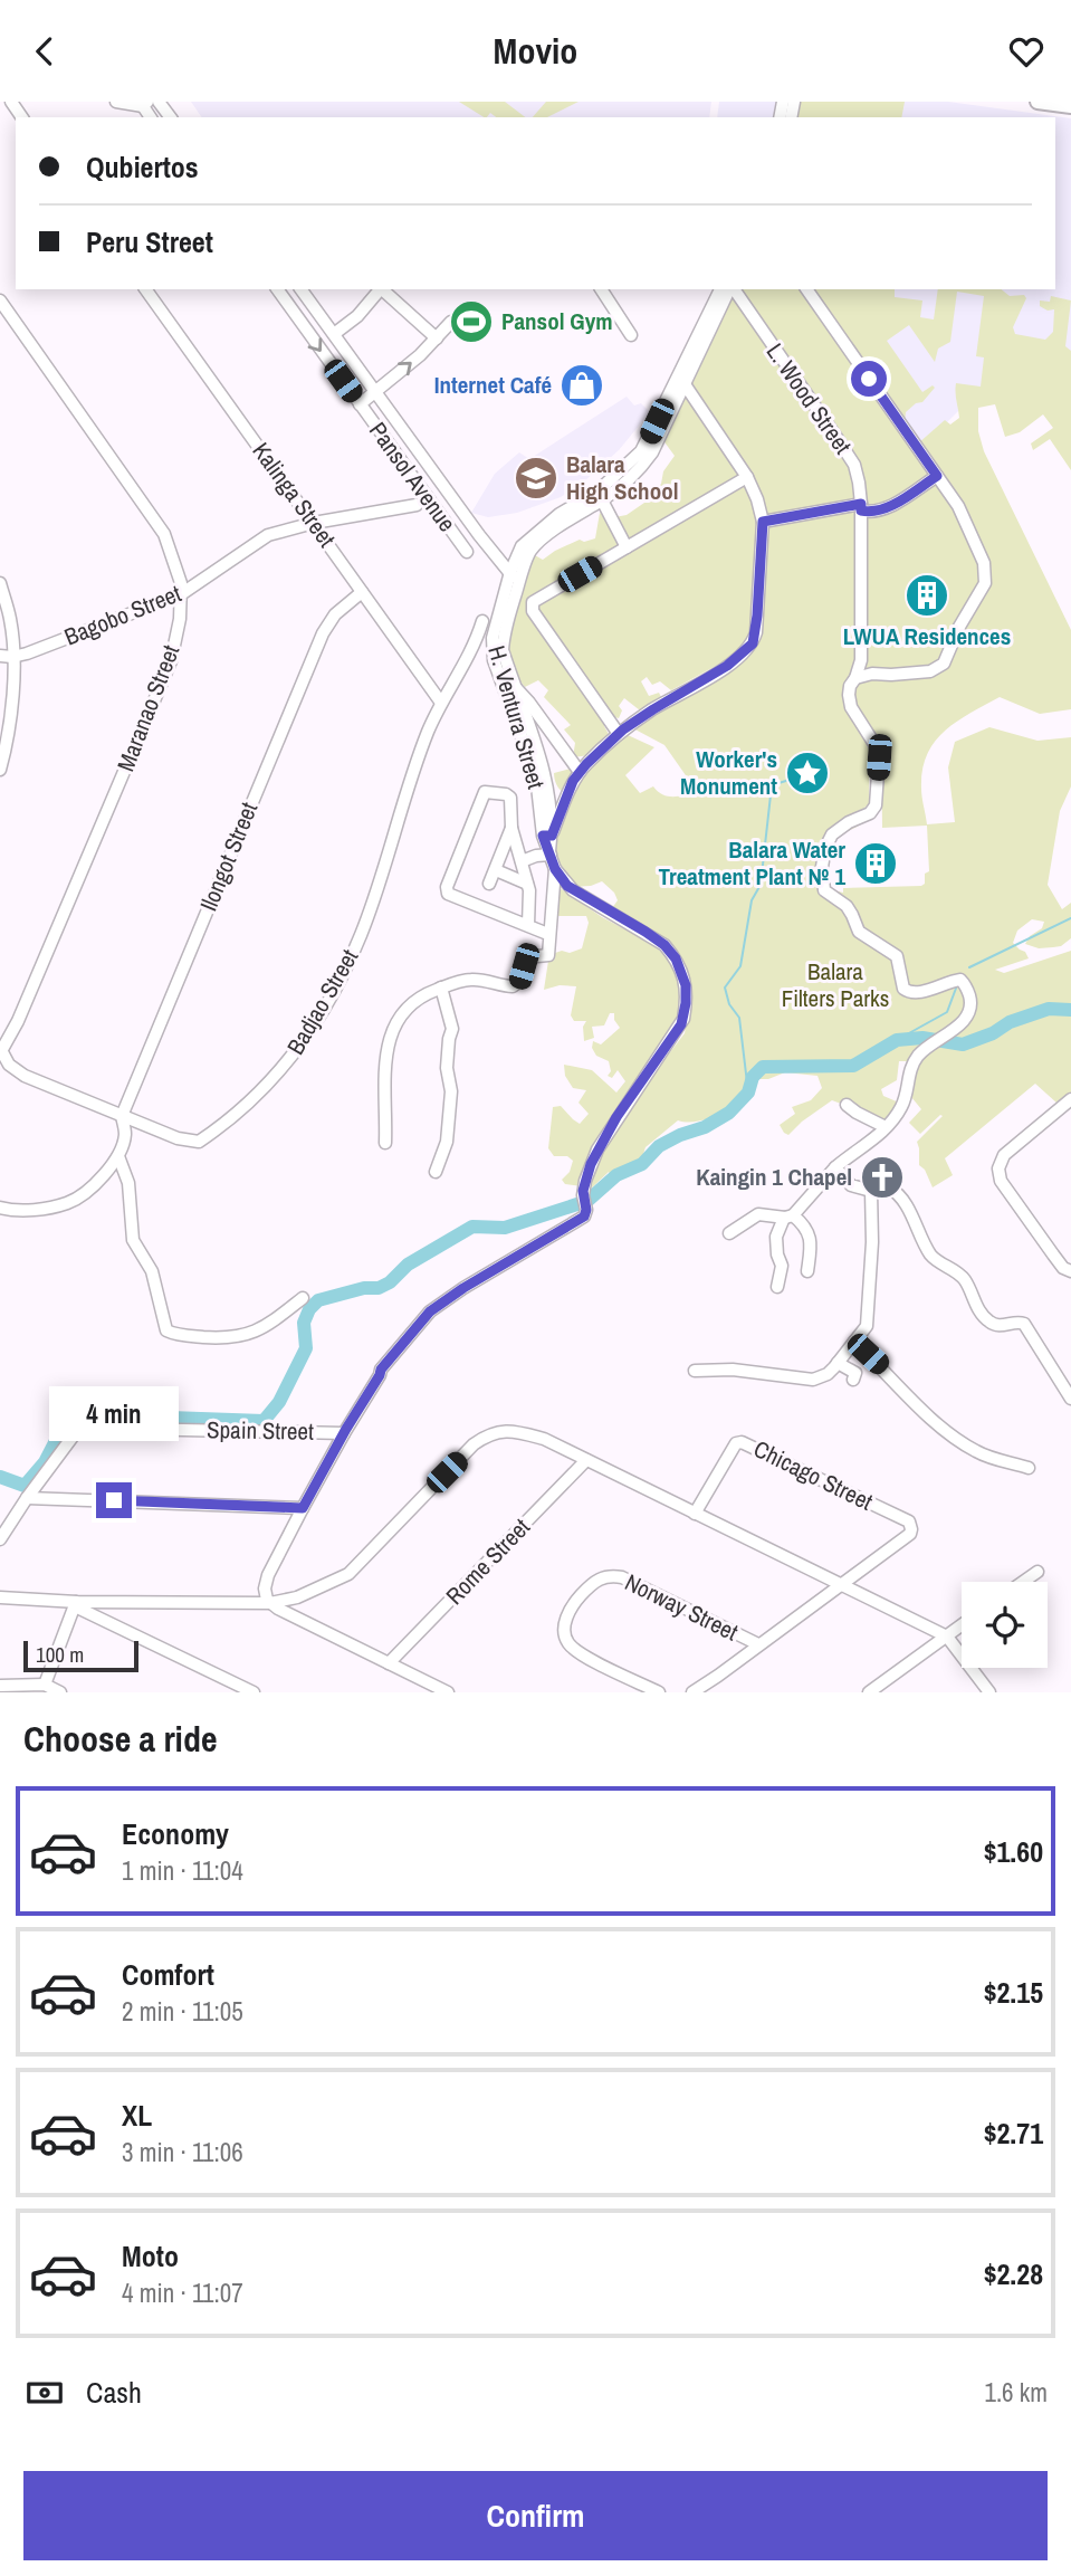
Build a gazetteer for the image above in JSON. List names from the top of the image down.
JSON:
{
  "streets": {
    "street": [
      "L. Wood Street",
      "Pansol Avenue",
      "Kalinga Street",
      "Bagobo Street",
      "Maranao Street",
      "H. Ventura Street",
      "Ilongot Street",
      "Badjao Street",
      "Spain Street",
      "Chicago Street",
      "Rome Street",
      "Norway Street"
    ]
  },
  "crossings": [
    ["Pansol Avenue", "H. Ventura Street"],
    ["Kalinga Street", "Bagobo Street"],
    ["Kalinga Street", "Ilongot Street"],
    ["Kalinga Street", "Badjao Street"],
    ["Bagobo Street", "Maranao Street"],
    ["Maranao Street", "Badjao Street"],
    ["Ilongot Street", "Badjao Street"],
    ["Chicago Street", "Norway Street"]
  ],
  "parks": ["Balara Filters Parks"],
  "places": {
    "sports": ["Pansol Gym"],
    "shop": ["Internet Café"],
    "school or university": ["Balara High School"],
    "building": ["LWUA Residences", "Balara Water Treatment Plant № 1"],
    "place": ["Worker's Monument"],
    "church": ["Kaingin 1 Chapel"]
  },
  "scale_bar": "100 m",
  "page": {
    "header": "Movio",
    "banner": ["Qubiertos", "Peru Street"],
    "bubble": "4 min",
    "scale": "100 m",
    "heading": "Choose a ride",
    "list": [
      {
        "name": "Economy",
        "note": "1 min · 11:04",
        "value": "$1.60"
      },
      {
        "name": "Comfort",
        "note": "2 min · 11:05",
        "value": "$2.15"
      },
      {
        "name": "XL",
        "note": "3 min · 11:06",
        "value": "$2.71"
      },
      {
        "name": "Moto",
        "note": "4 min · 11:07",
        "value": "$2.28"
      }
    ],
    "pay": ["Cash", "1.6 km"],
    "buttons": "Confirm"
  }
}
